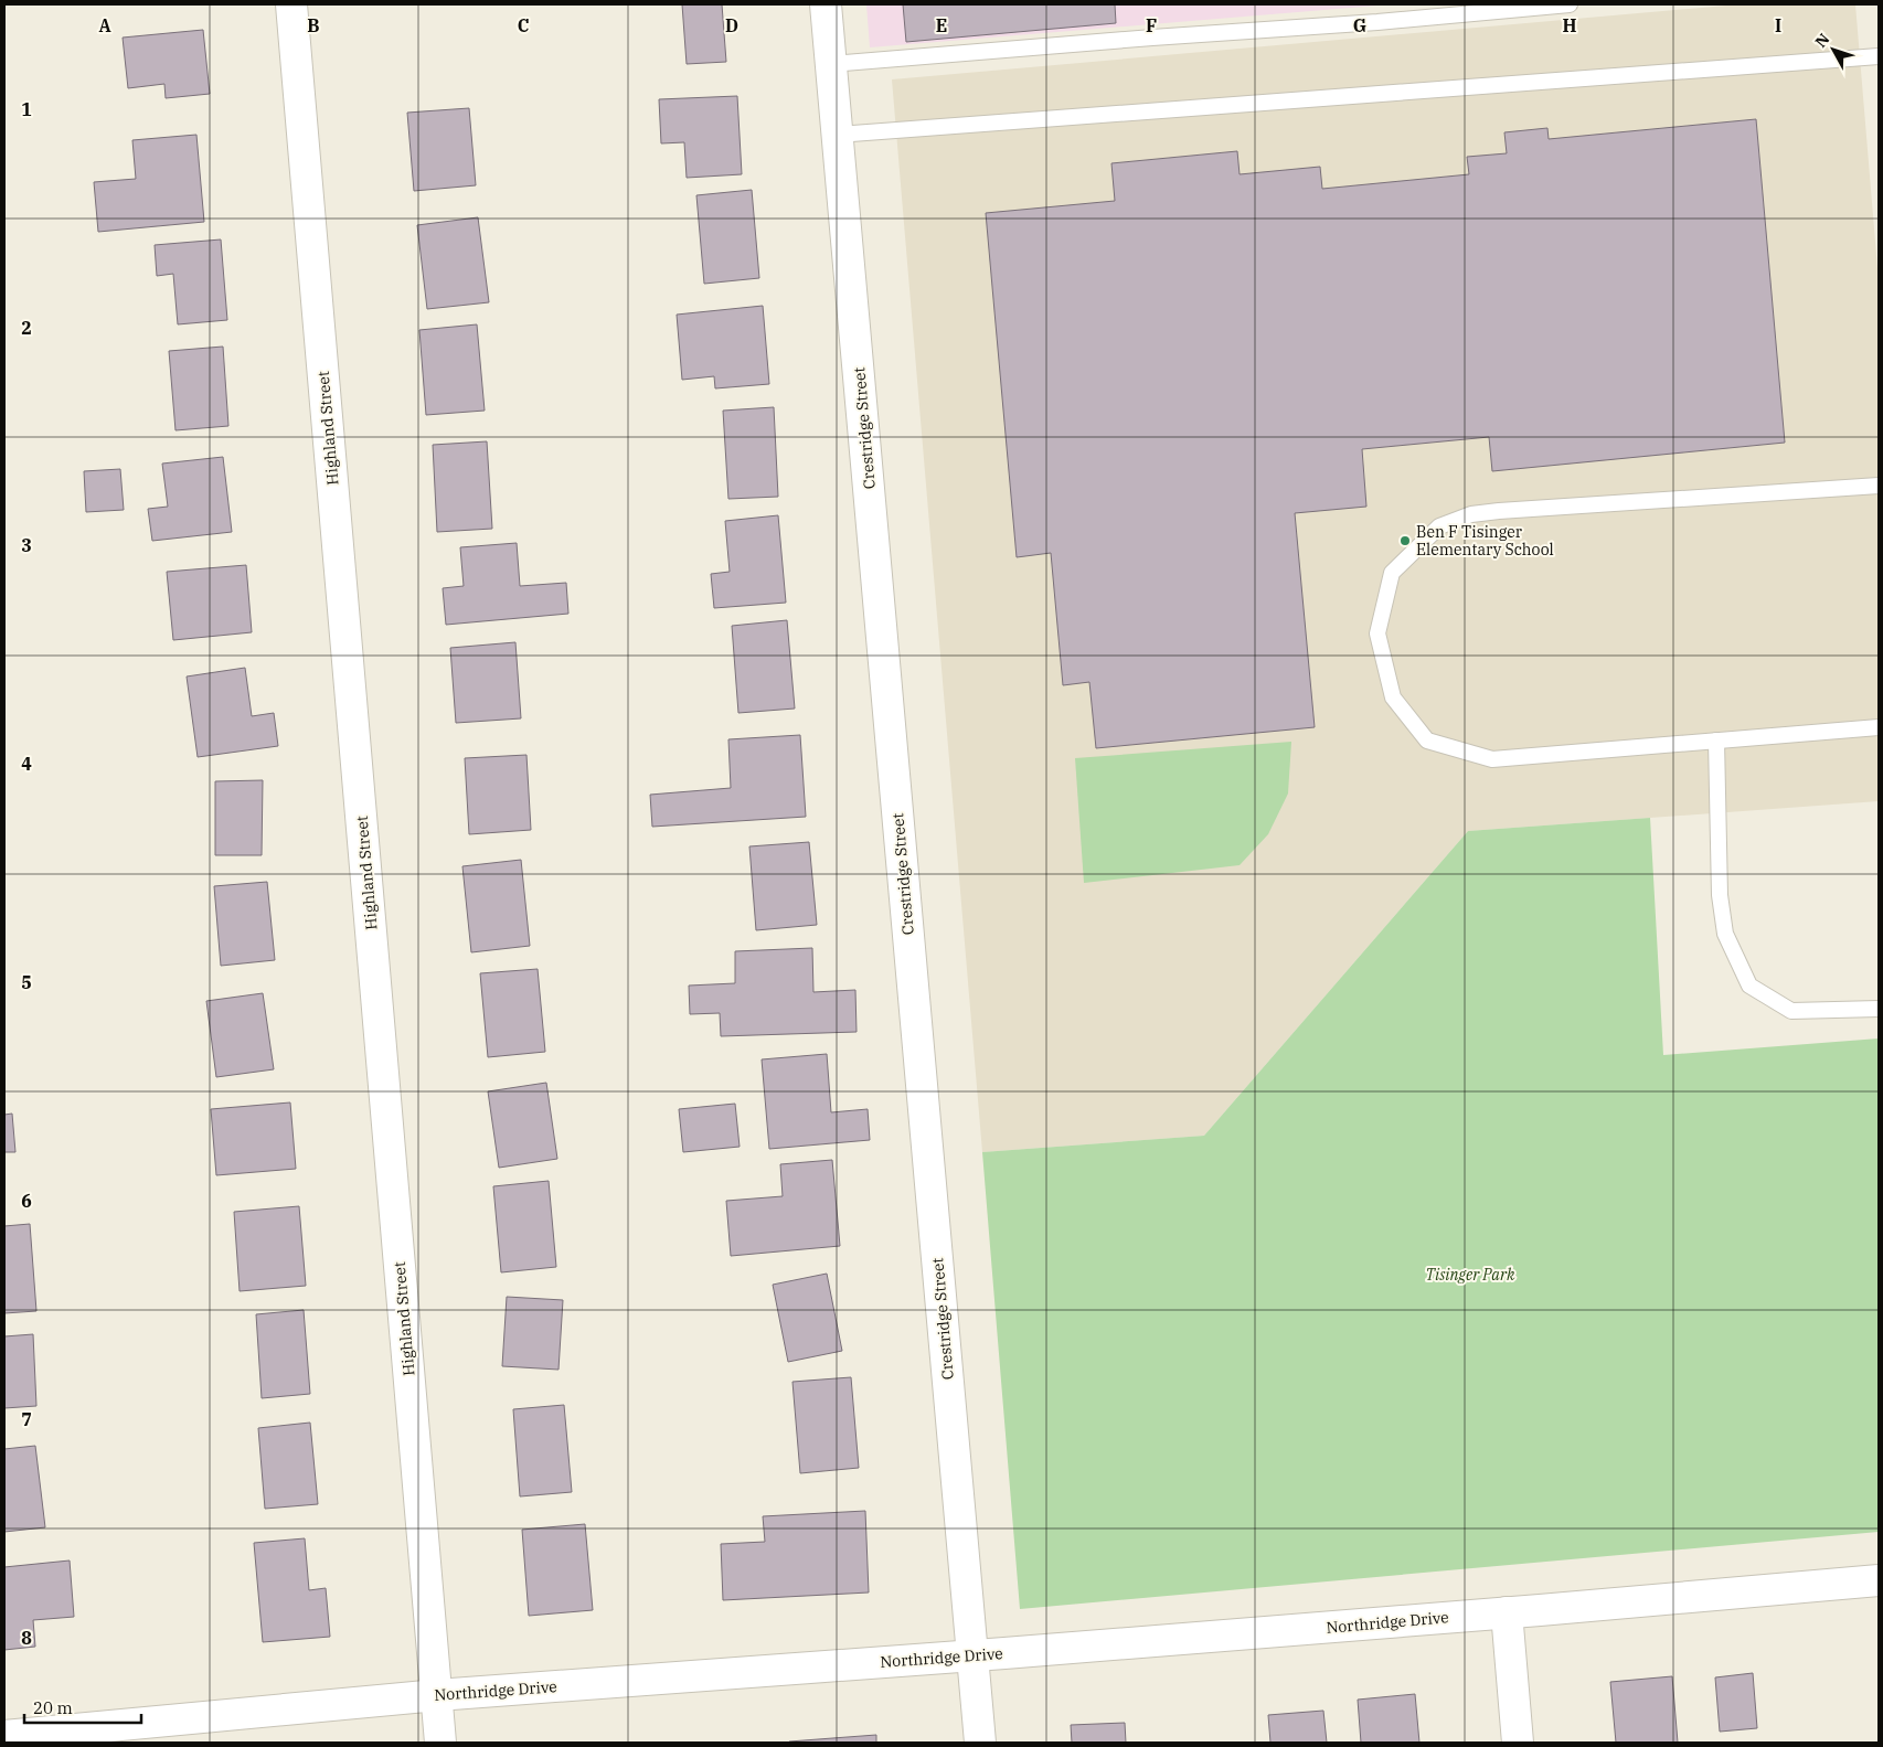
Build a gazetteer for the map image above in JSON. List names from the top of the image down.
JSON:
{
  "streets": {
    "street": ["Highland Street", "Crestridge Street", "Northridge Drive"]
  },
  "crossings": [
    ["Highland Street", "Northridge Drive"],
    ["Crestridge Street", "Northridge Drive"]
  ],
  "parks": ["Tisinger Park"],
  "places": ["Ben F Tisinger Elementary School"],
  "scale_bar": "20 m",
  "north": "top left",
  "grid": {
    "columns": [
      "A",
      "B",
      "C",
      "D",
      "E",
      "F",
      "G",
      "H",
      "I"
    ],
    "rows": [
      "1",
      "2",
      "3",
      "4",
      "5",
      "6",
      "7",
      "8"
    ]
  }
}
